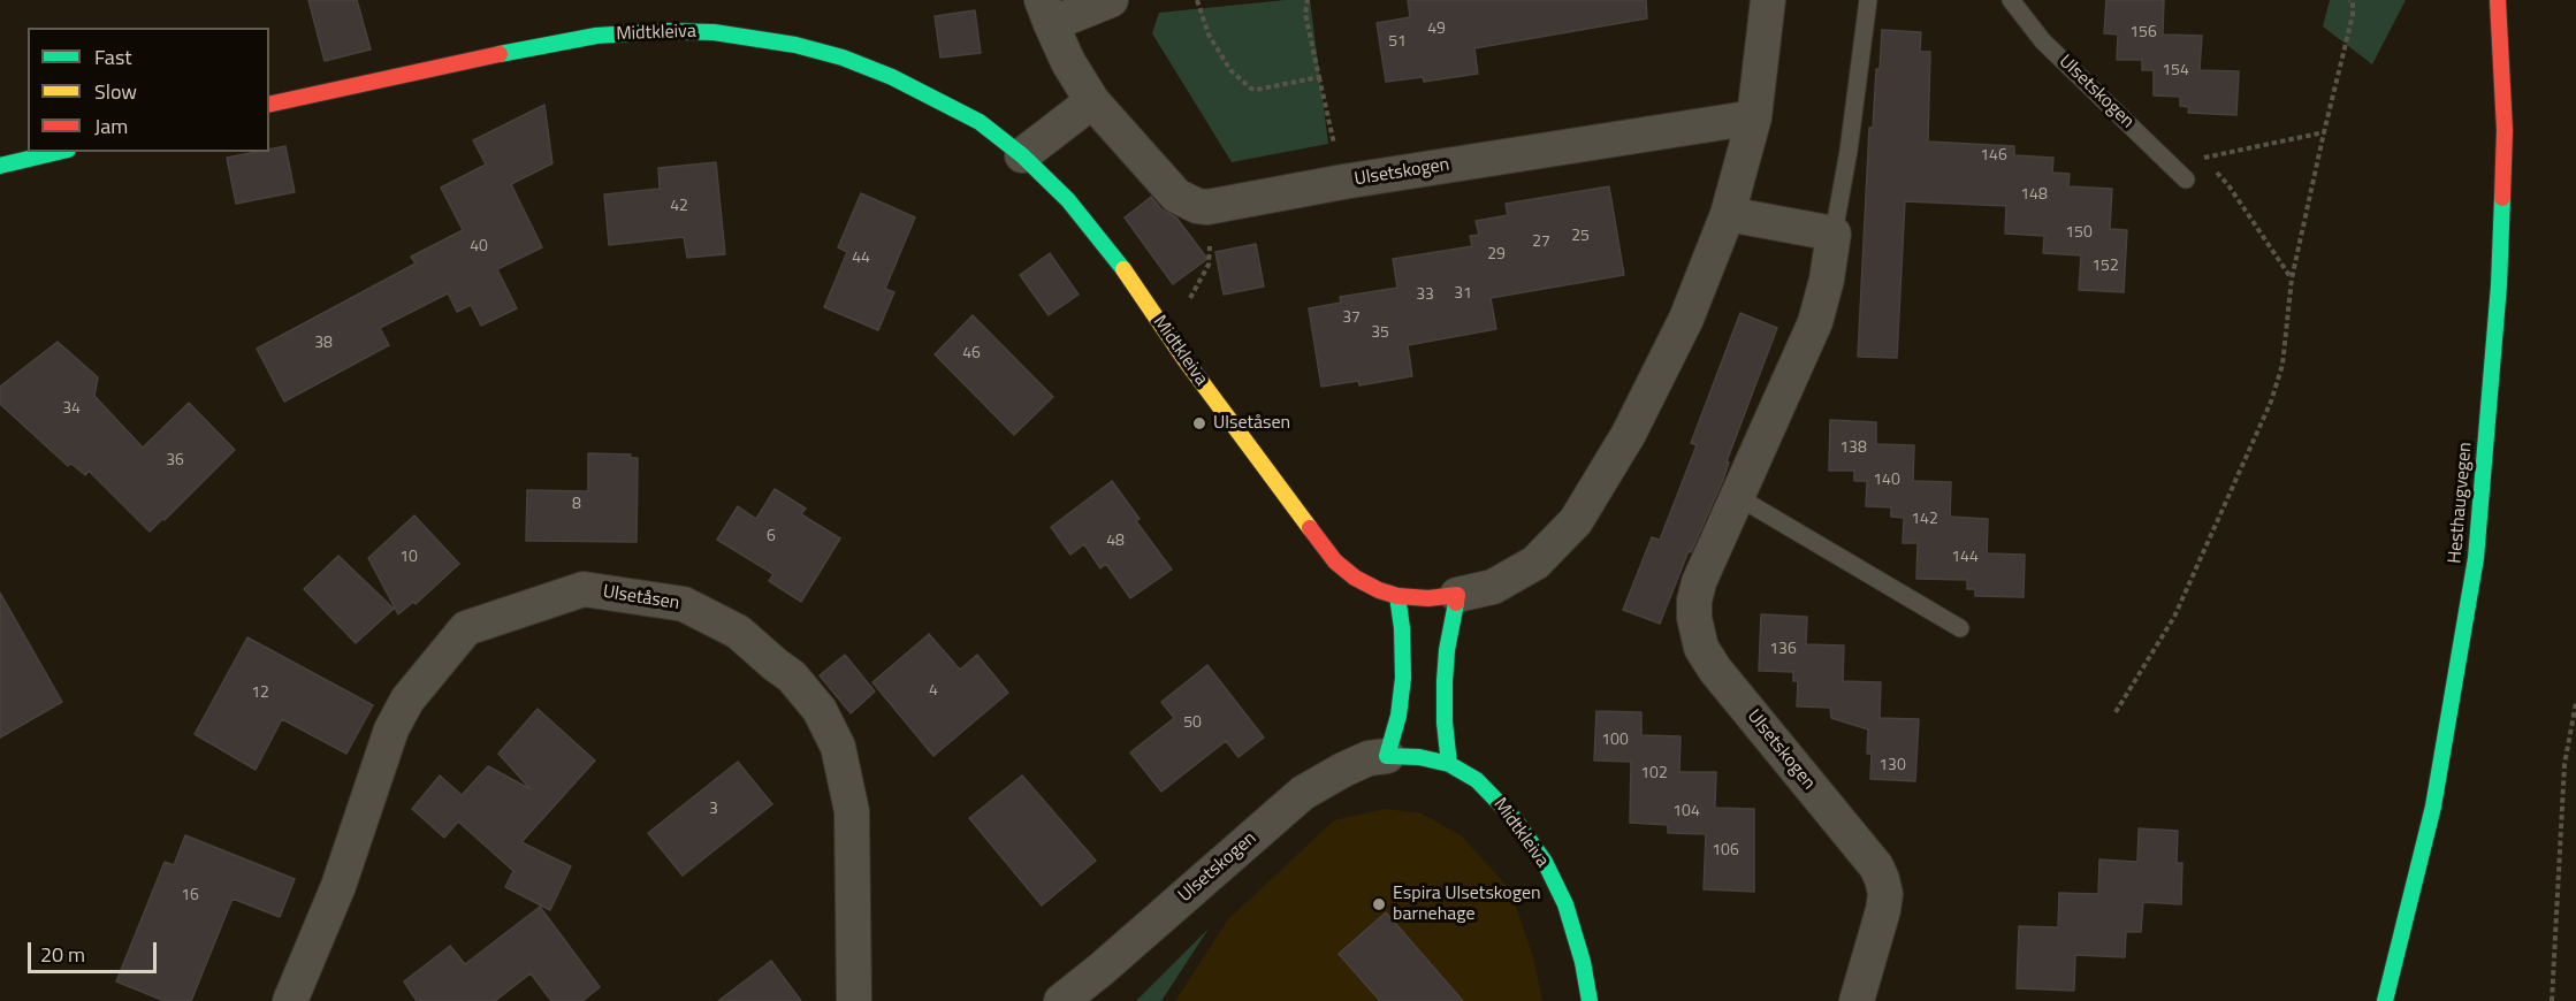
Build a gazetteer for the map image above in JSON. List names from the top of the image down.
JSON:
{
  "streets": {
    "street": [
      "Midtkleiva",
      "Ulsetskogen",
      "Hesthaugvegen",
      "Ulsetåsen"
    ]
  },
  "crossings": [
    ["Midtkleiva", "Ulsetskogen"]
  ],
  "places": ["Ulsetåsen", "Espira Ulsetskogen barnehage"],
  "house_numbers": [
    "49",
    "156",
    "51",
    "154",
    "146",
    "148",
    "42",
    "150",
    "25",
    "27",
    "40",
    "29",
    "44",
    "152",
    "31",
    "33",
    "37",
    "35",
    "38",
    "46",
    "34",
    "138",
    "36",
    "140",
    "8",
    "142",
    "6",
    "48",
    "10",
    "144",
    "136",
    "4",
    "12",
    "50",
    "100",
    "130",
    "102",
    "3",
    "104",
    "106",
    "16"
  ],
  "legend": ["Fast", "Slow", "Jam"],
  "scale_bar": "20 m"
}
